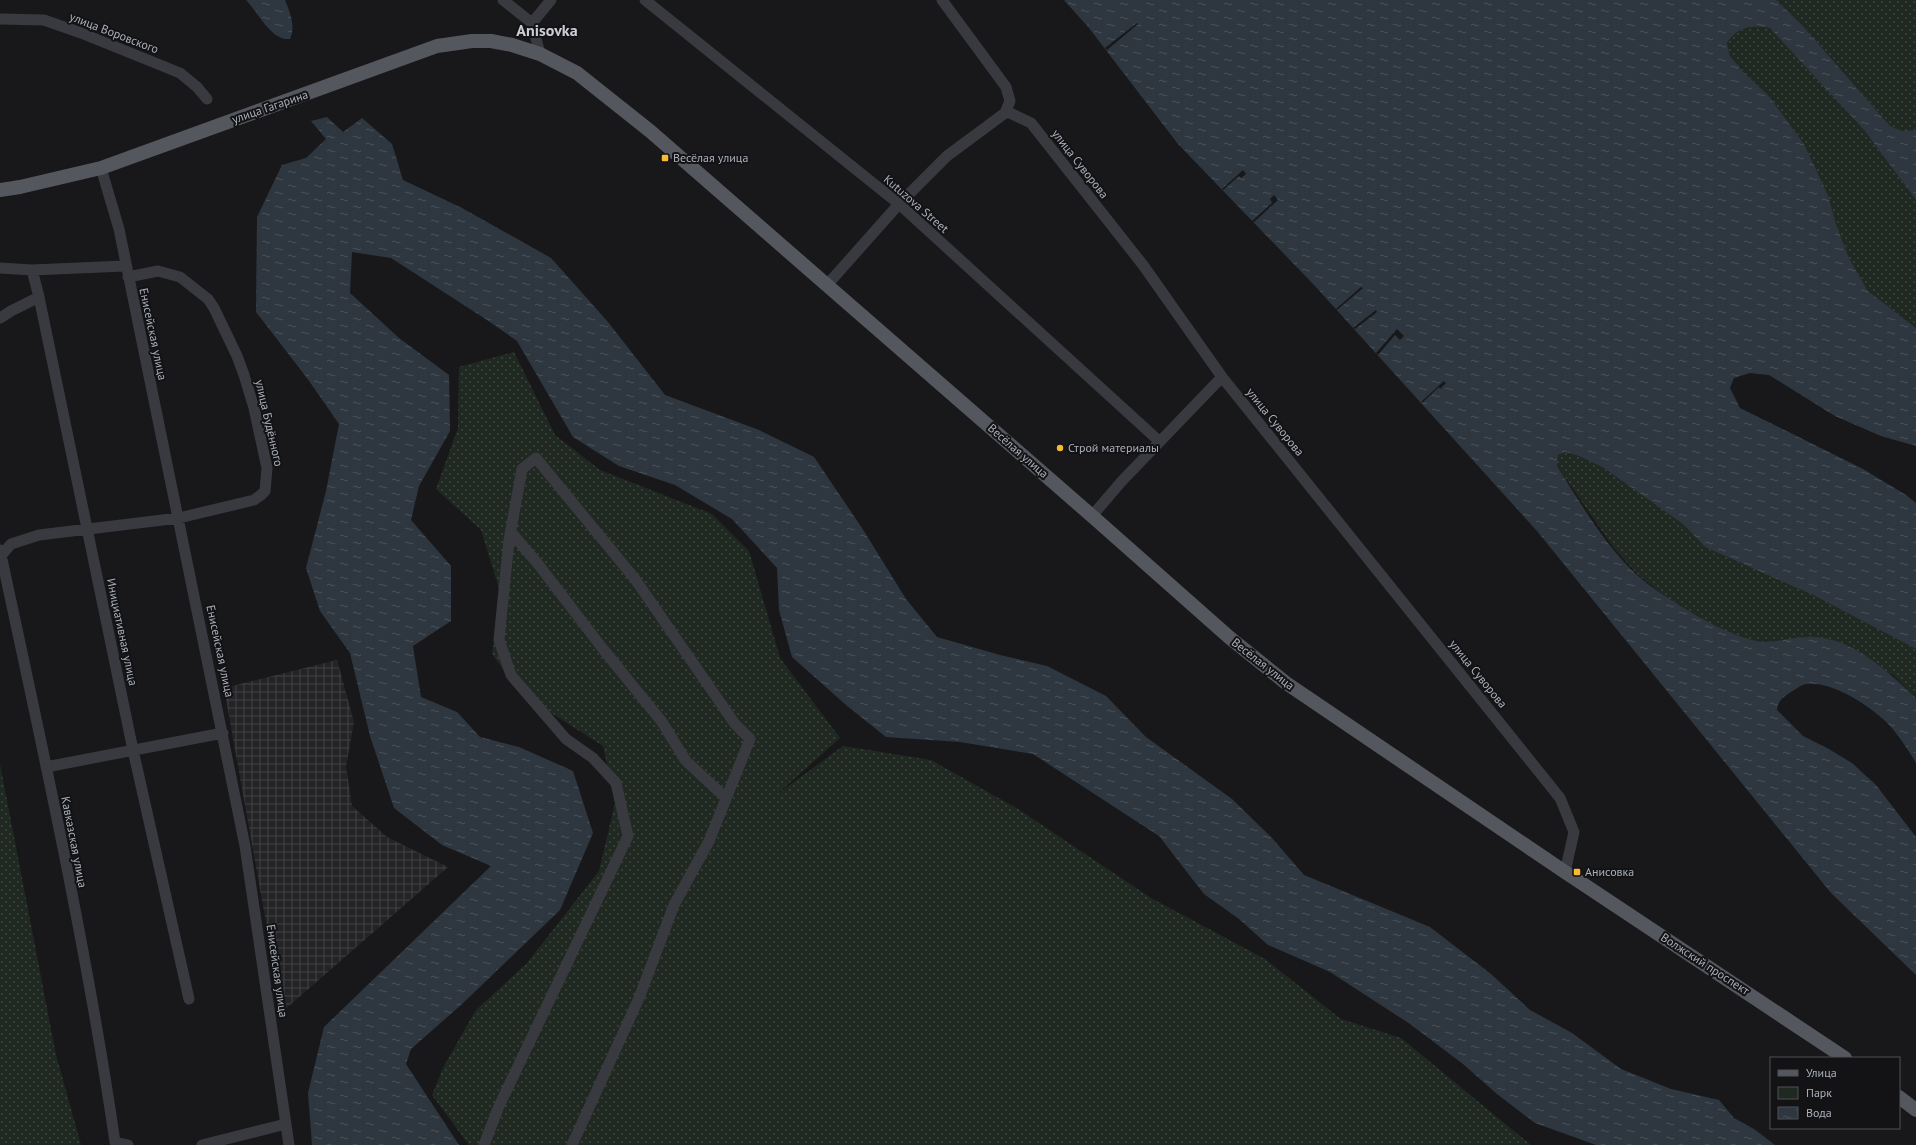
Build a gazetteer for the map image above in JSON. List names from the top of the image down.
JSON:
{
  "streets": {
    "main road": ["улица Гагарина", "Весёлая улица", "Волжский проспект"],
    "street": [
      "улица Воровского",
      "улица Суворова",
      "Kutuzova Street",
      "Енисейская улица",
      "улица Будённого",
      "Инициативная улица",
      "Кавказская улица"
    ]
  },
  "crossings": [
    ["улица Гагарина", "Енисейская улица"],
    ["улица Гагарина", "Весёлая улица"],
    ["улица Суворова", "Весёлая улица"],
    ["улица Суворова", "Волжский проспект"],
    ["Енисейская улица", "улица Будённого"],
    ["улица Будённого", "Инициативная улица"],
    ["улица Будённого", "Кавказская улица"],
    ["Весёлая улица", "Волжский проспект"]
  ],
  "districts": ["Anisovka"],
  "places": {
    "transit": ["Весёлая улица", "Анисовка"],
    "other": ["Строй материалы"]
  },
  "legend": ["Улица", "Парк", "Вода"]
}
